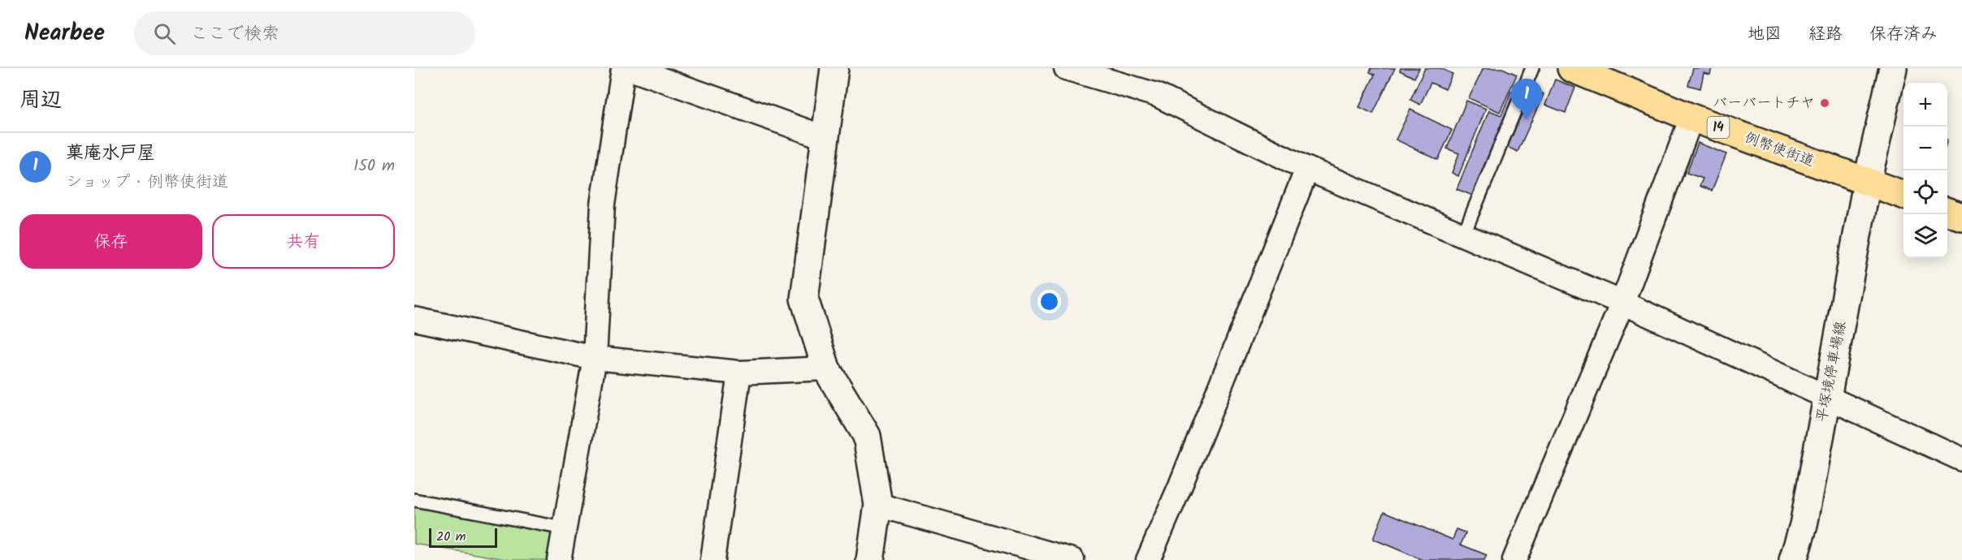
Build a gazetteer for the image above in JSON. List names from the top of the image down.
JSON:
{
  "streets": {
    "main road": ["14", "例幣使街道"],
    "street": ["平塚境停車場線"]
  },
  "crossings": [
    ["例幣使街道", "平塚境停車場線"]
  ],
  "places": ["バーバートチヤ"],
  "scale_bar": "20 m",
  "page": {
    "header": "Nearbee",
    "search": "ここで検索",
    "nav": ["地図", "経路", "保存済み"],
    "heading": "周辺",
    "pins": "1",
    "map_buttons": ["+", "−"],
    "list": [
      {
        "mark": "1",
        "name": "菓庵水戸屋",
        "note": "ショップ · 例幣使街道",
        "value": "150 m"
      }
    ],
    "buttons": ["保存", "共有"],
    "scale": "20 m"
  }
}
